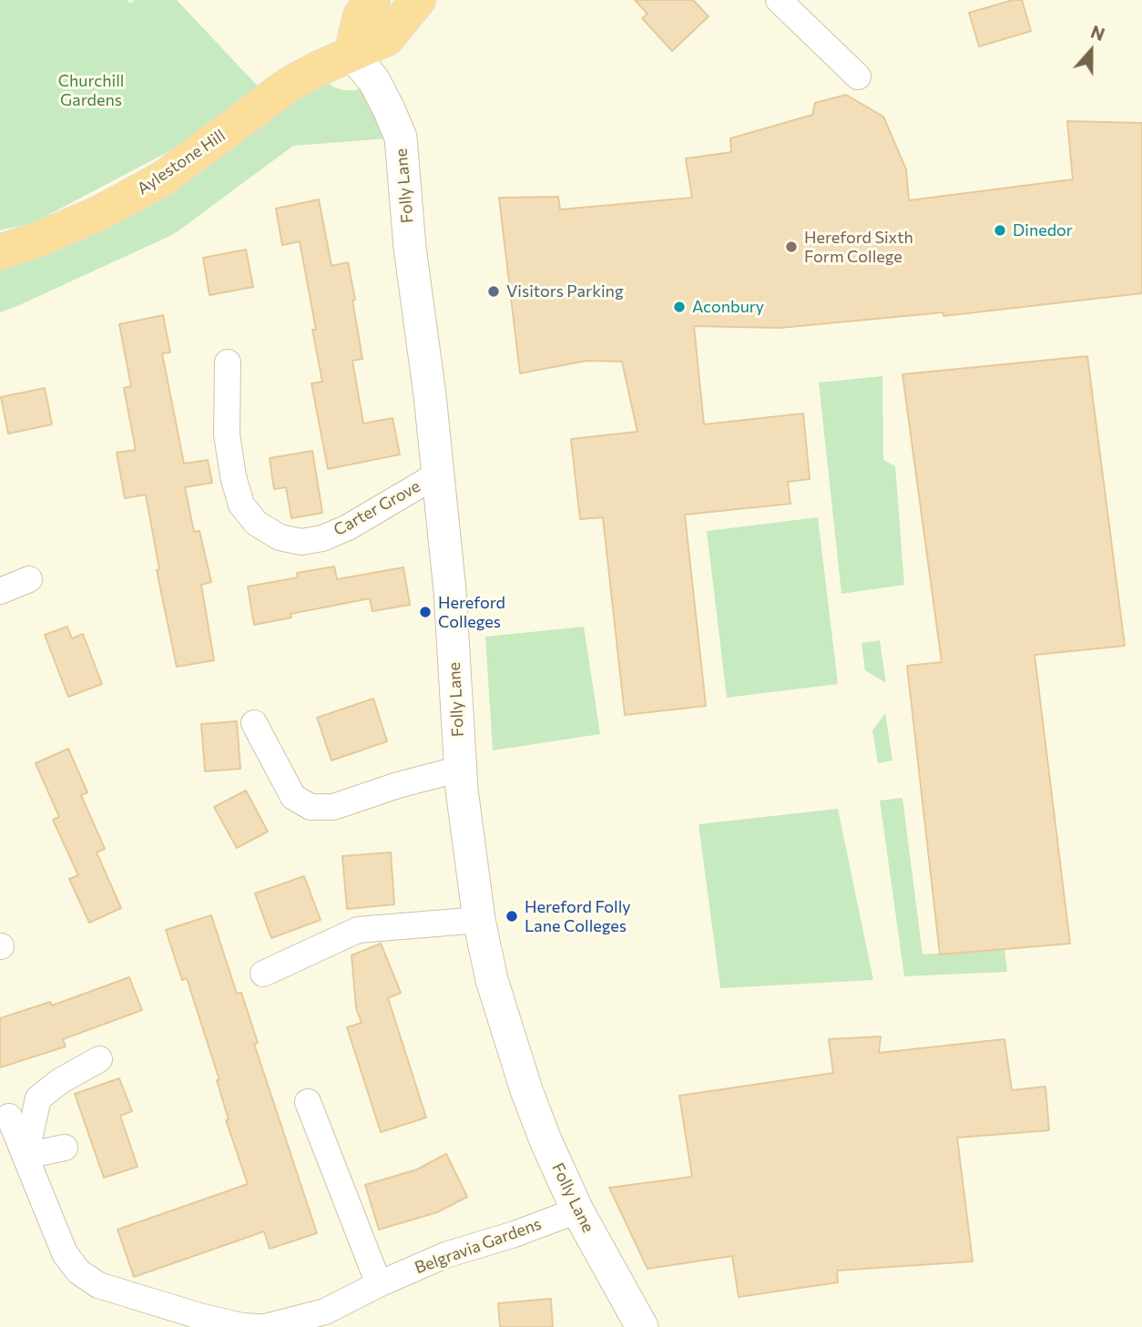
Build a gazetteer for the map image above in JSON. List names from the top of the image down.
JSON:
{
  "streets": {
    "highway": ["Aylestone Hill"],
    "street": ["Folly Lane", "Carter Grove", "Belgravia Gardens"]
  },
  "crossings": [
    ["Aylestone Hill", "Folly Lane"],
    ["Folly Lane", "Carter Grove"],
    ["Folly Lane", "Belgravia Gardens"]
  ],
  "parks": ["Churchill Gardens"],
  "places": [
    "Dinedor",
    "Hereford Sixth Form College",
    "Visitors Parking",
    "Aconbury",
    "Hereford Colleges",
    "Hereford Folly Lane Colleges"
  ],
  "north": "top"
}
